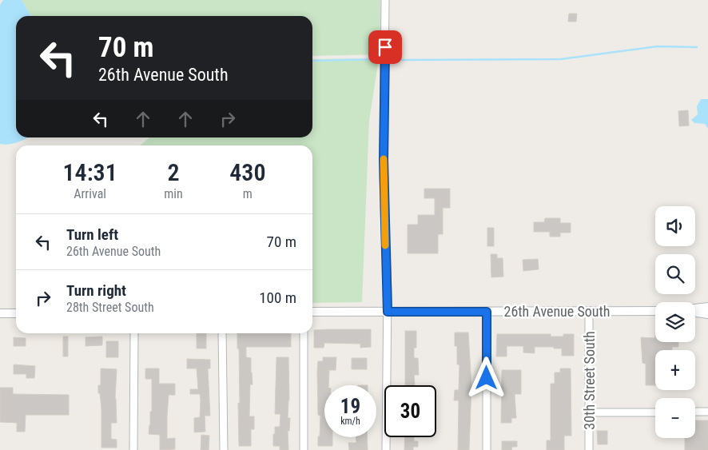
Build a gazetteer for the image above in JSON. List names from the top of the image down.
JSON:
{
  "streets": {
    "street": ["26th Avenue South", "30th Street South"]
  },
  "crossings": [
    ["26th Avenue South", "30th Street South"]
  ],
  "page": {
    "turn": ["70 m", "26th Avenue South"],
    "eta": [
      "14:31",
      "Arrival",
      "2",
      "min",
      "430",
      "m"
    ],
    "map_buttons": ["+", "−"],
    "list": [
      {
        "name": "Turn left",
        "note": "26th Avenue South",
        "value": "70 m"
      },
      {
        "name": "Turn right",
        "note": "28th Street South",
        "value": "100 m"
      }
    ],
    "speed": "19 km/h",
    "limit": "30"
  }
}
